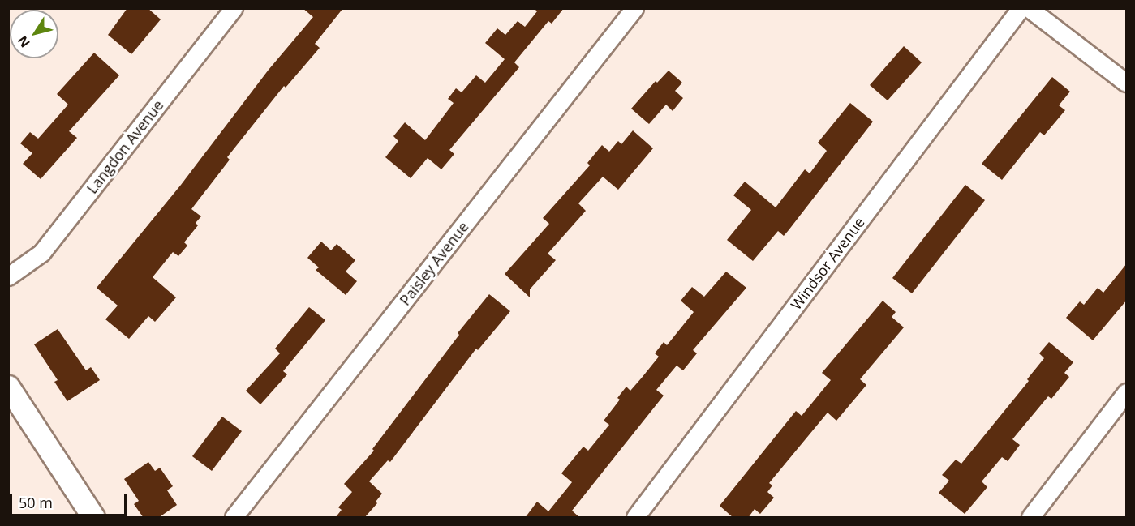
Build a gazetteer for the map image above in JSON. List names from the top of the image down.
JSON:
{
  "streets": {
    "street": ["Langdon Avenue", "Paisley Avenue", "Windsor Avenue"]
  },
  "scale_bar": "50 m",
  "north": "bottom left"
}
